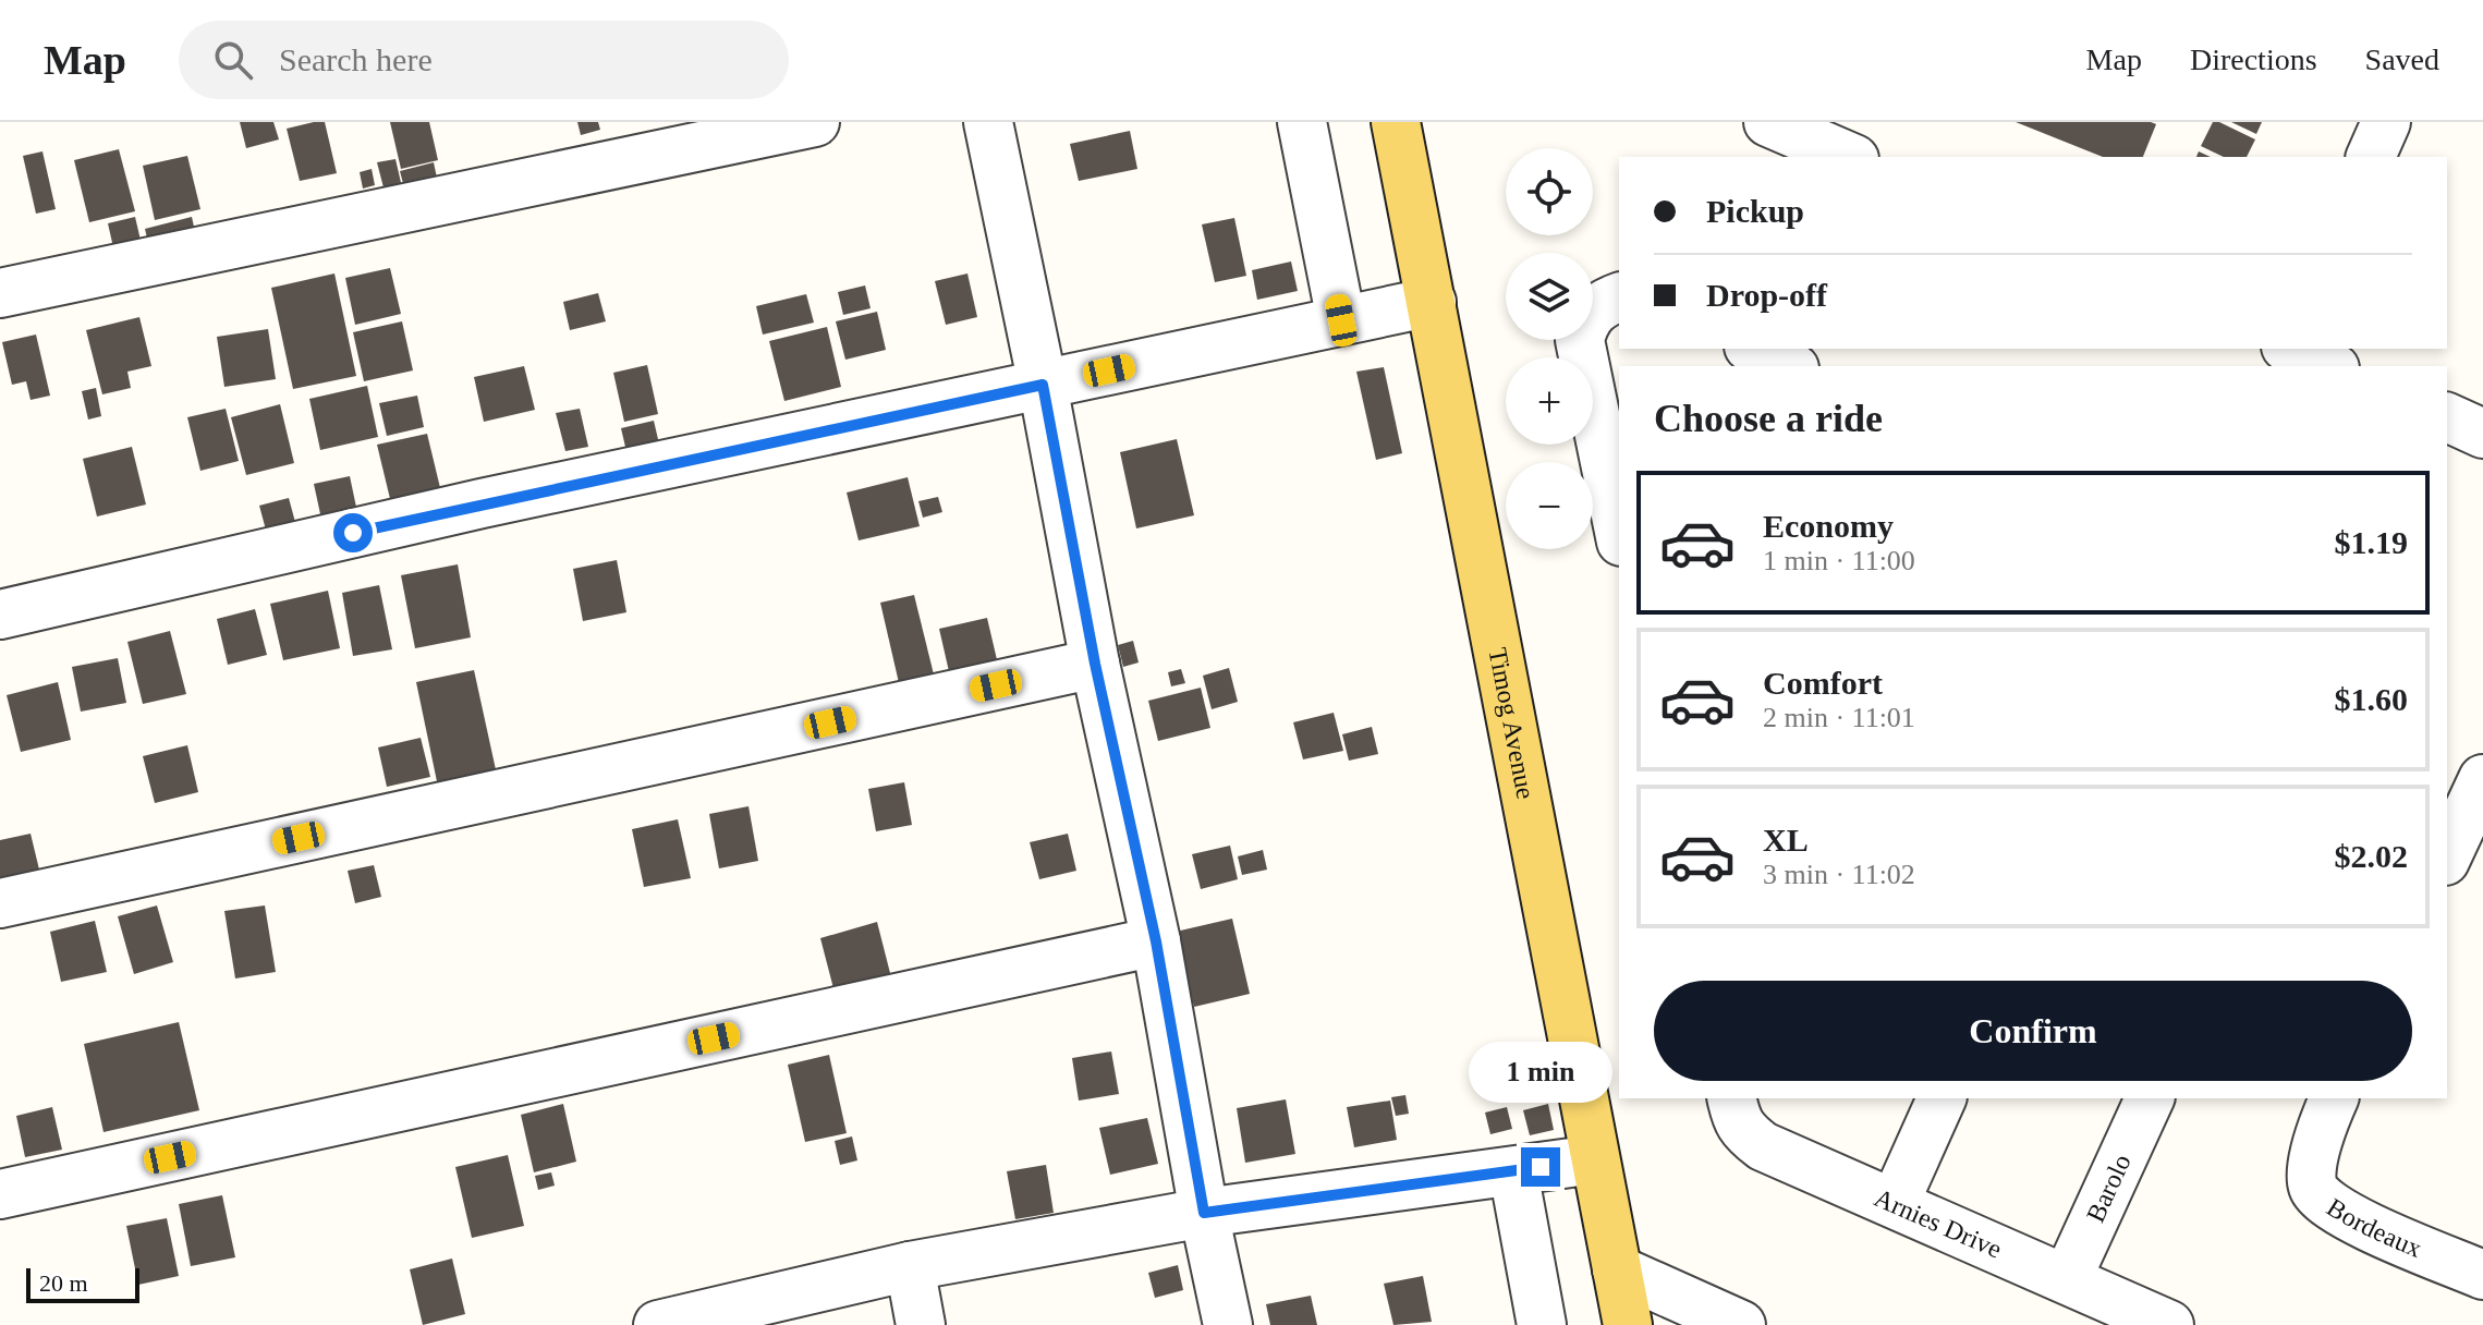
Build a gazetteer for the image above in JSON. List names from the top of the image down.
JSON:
{
  "streets": {
    "main road": ["Timog Avenue"],
    "street": ["Barolo", "Arnies Drive", "Bordeaux"]
  },
  "crossings": [
    ["Barolo", "Arnies Drive"]
  ],
  "scale_bar": "20 m",
  "page": {
    "header": "Map",
    "search": "Search here",
    "nav": ["Map", "Directions", "Saved"],
    "map_buttons": ["+", "−"],
    "banner": ["Pickup", "Drop-off"],
    "heading": "Choose a ride",
    "list": [
      {
        "name": "Economy",
        "note": "1 min · 11:00",
        "value": "$1.19"
      },
      {
        "name": "Comfort",
        "note": "2 min · 11:01",
        "value": "$1.60"
      },
      {
        "name": "XL",
        "note": "3 min · 11:02",
        "value": "$2.02"
      }
    ],
    "buttons": "Confirm",
    "bubble": "1 min",
    "scale": "20 m"
  }
}
